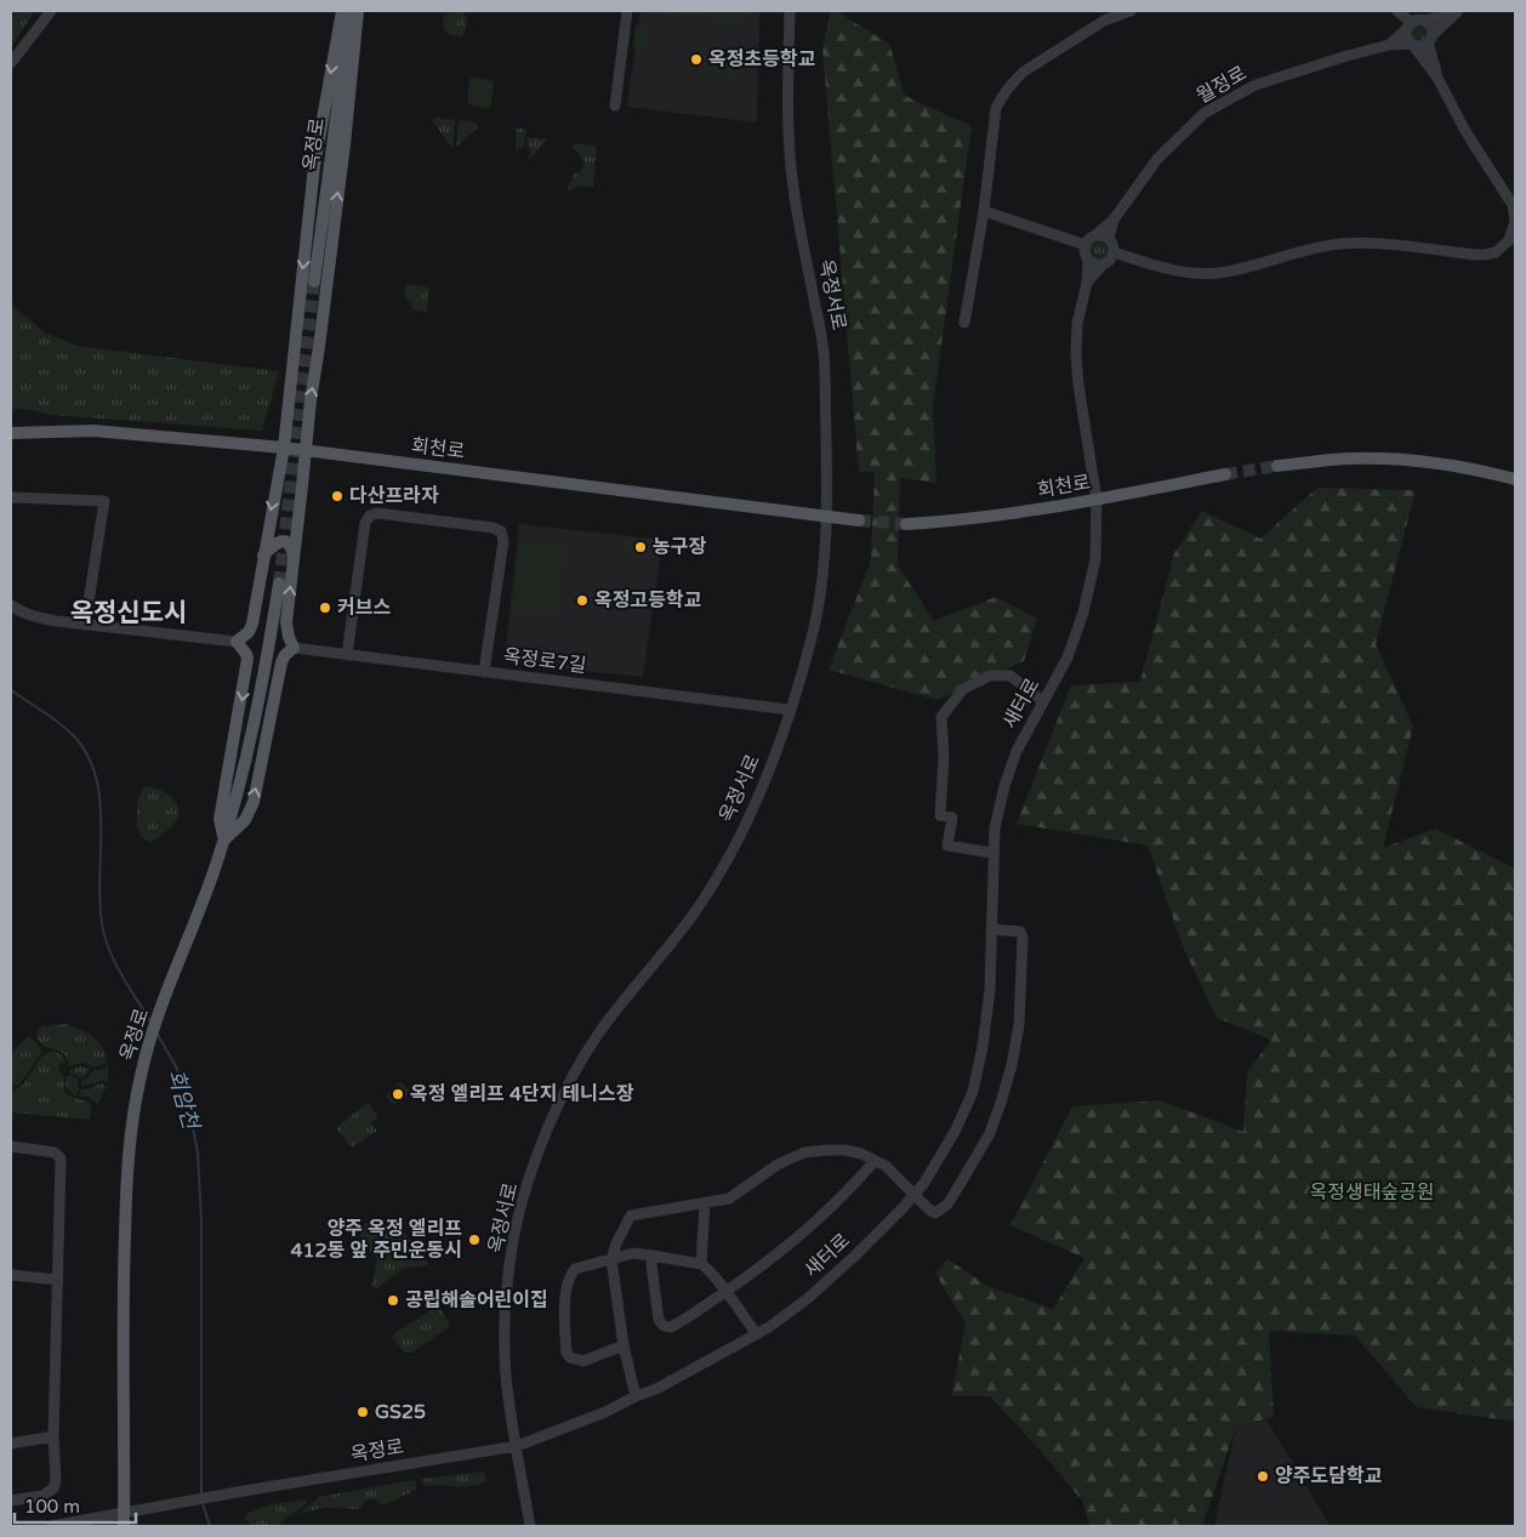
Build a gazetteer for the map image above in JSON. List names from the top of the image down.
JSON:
{
  "streets": {
    "main road": ["옥정로", "회천로"],
    "street": [
      "월정로",
      "옥정서로",
      "옥정로7길",
      "새터로"
    ]
  },
  "crossings": [
    ["옥정로", "옥정서로"],
    ["옥정로", "새터로"],
    ["옥정서로", "회천로"],
    ["옥정서로", "옥정로7길"],
    ["옥정서로", "새터로"],
    ["회천로", "새터로"]
  ],
  "districts": ["옥정신도시"],
  "water": ["회암천"],
  "parks": ["옥정생태숲공원"],
  "places": [
    "옥정초등학교",
    "다산프라자",
    "농구장",
    "옥정고등학교",
    "커브스",
    "옥정 엘리프 4단지 테니스장",
    "양주 옥정 엘리프 412동 앞 주민운동시",
    "공립해솔어린이집",
    "GS25",
    "양주도담학교"
  ],
  "scale_bar": "100 m"
}
